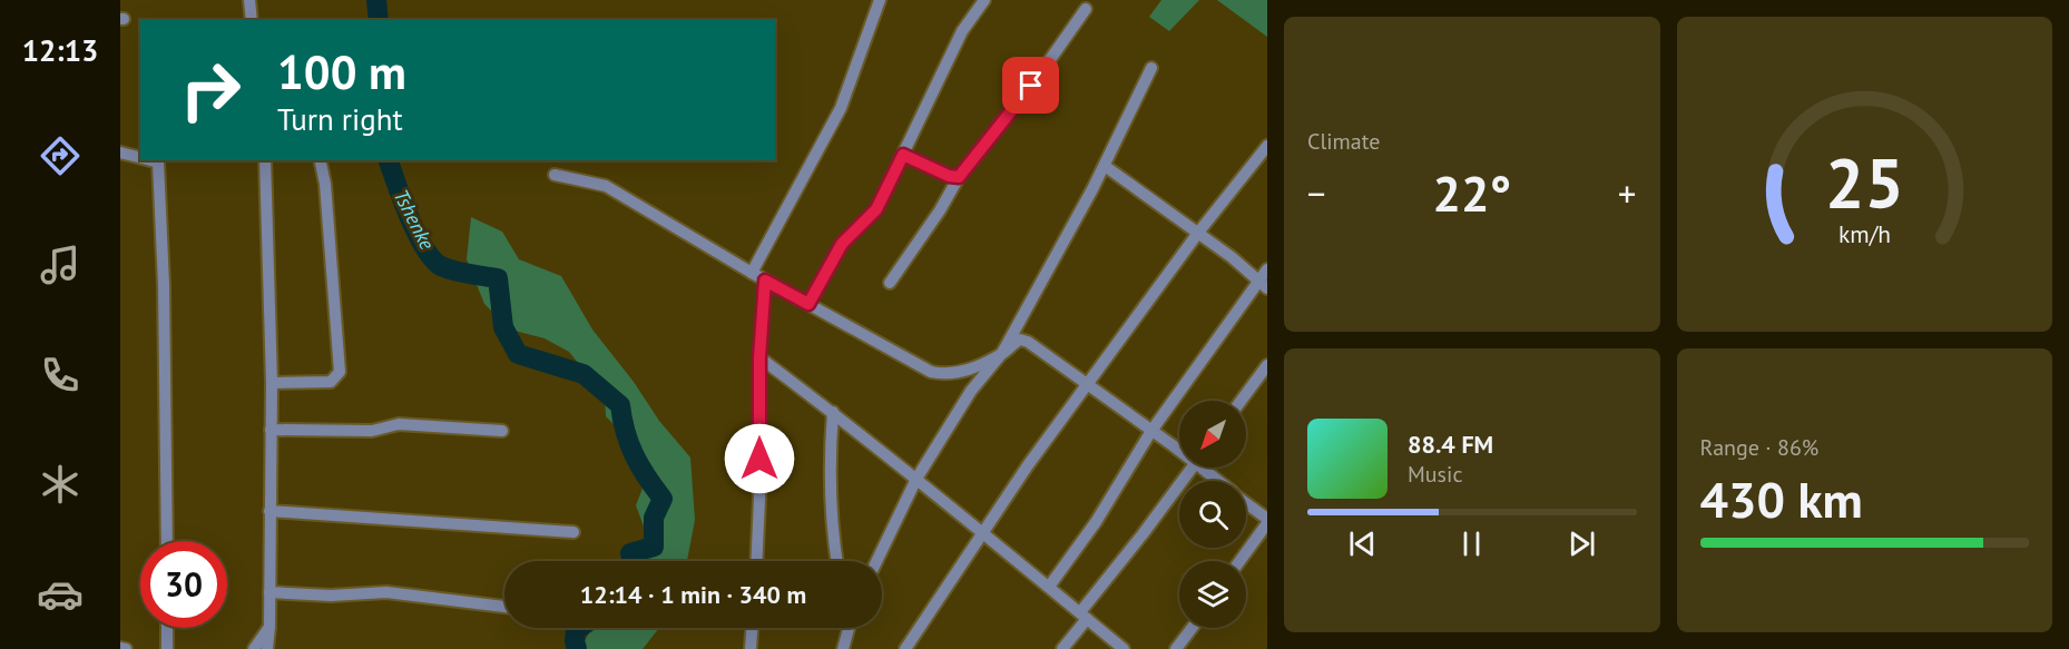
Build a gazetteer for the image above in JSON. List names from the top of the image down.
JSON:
{
  "water": ["Tshenke"],
  "north": "bottom left",
  "page": {
    "tabs": "12:13",
    "tile": [
      "Climate",
      ["Range · 86%", "430 km"]
    ],
    "turn": ["100 m", "Turn right"],
    "heat": ["−", "22°", "+"],
    "song": ["88.4 FM", "Music"],
    "limit": "30",
    "trip": "12:14 · 1 min · 340 m",
    "gauge": ["25", "km/h"]
  }
}
